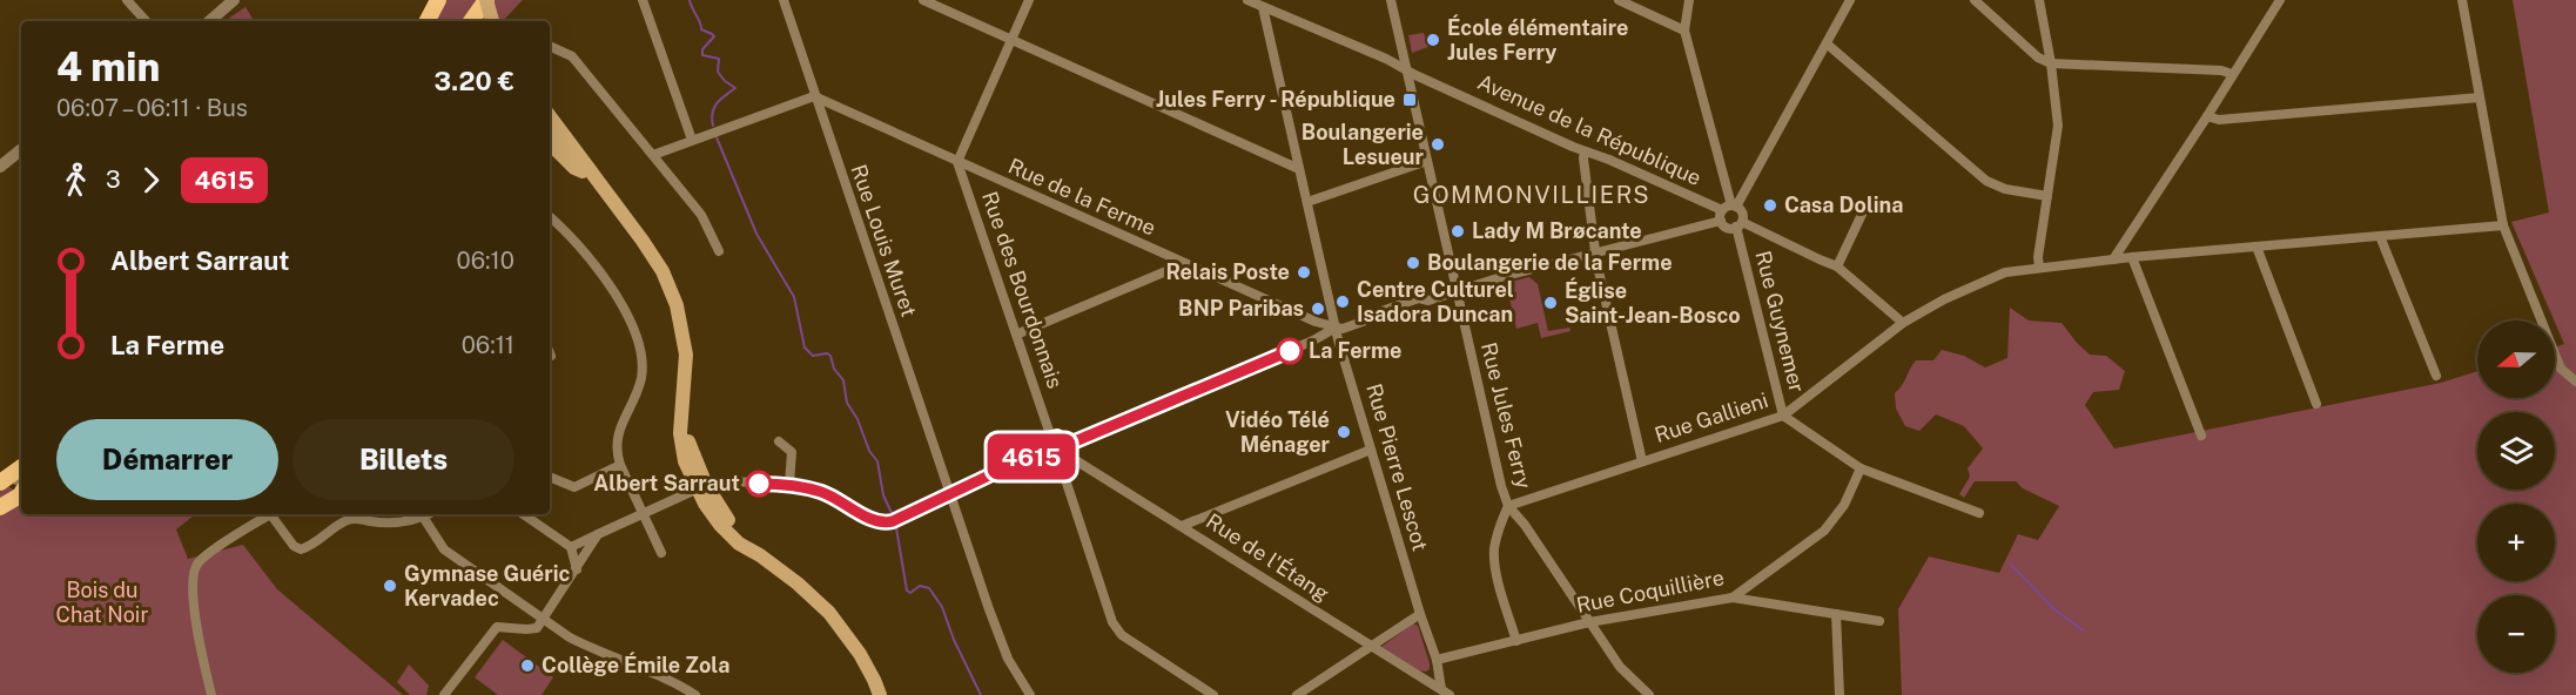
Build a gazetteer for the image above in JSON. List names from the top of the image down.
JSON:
{
  "streets": {
    "street": [
      "Avenue de la République",
      "Rue de la Ferme",
      "Rue Louis Muret",
      "Rue des Bourdonnais",
      "Rue Guynemer",
      "Rue Jules Ferry",
      "Rue Gallieni",
      "Rue Pierre Lescot",
      "Rue de l'Étang",
      "Rue Coquillière"
    ]
  },
  "crossings": [
    ["Avenue de la République", "Rue Guynemer"],
    ["Avenue de la République", "Rue Jules Ferry"],
    ["Avenue de la République", "Rue Gallieni"],
    ["Avenue de la République", "Rue Pierre Lescot"],
    ["Rue de la Ferme", "Rue Louis Muret"],
    ["Rue de la Ferme", "Rue des Bourdonnais"],
    ["Rue de la Ferme", "Rue Pierre Lescot"],
    ["Rue des Bourdonnais", "Rue de l'Étang"],
    ["Rue Guynemer", "Rue Gallieni"],
    ["Rue Guynemer", "Rue Coquillière"],
    ["Rue Jules Ferry", "Rue Gallieni"],
    ["Rue Jules Ferry", "Rue Coquillière"],
    ["Rue Pierre Lescot", "Rue de l'Étang"],
    ["Rue Pierre Lescot", "Rue Coquillière"]
  ],
  "districts": ["GOMMONVILLIERS"],
  "parks": ["Bois du Chat Noir"],
  "places": {
    "other": [
      "École élémentaire Jules Ferry",
      "Boulangerie Lesueur",
      "Casa Dolina",
      "Lady M Brøcante",
      "Boulangerie de la Ferme",
      "Relais Poste",
      "Centre Culturel Isadora Duncan",
      "Église Saint-Jean-Bosco",
      "BNP Paribas",
      "La Ferme",
      "Vidéo Télé Ménager",
      "Albert Sarraut",
      "Gymnase Guéric Kervadec",
      "Collège Émile Zola"
    ],
    "transit": ["Jules Ferry - République"]
  },
  "lines": ["bus line 4615"],
  "north": "left",
  "page": {
    "on_map": "4615",
    "heading": ["4 min", "06:07 – 06:11 · Bus", "3.20 €"],
    "legs": ["3", "4615"],
    "list": [
      {
        "name": "Albert Sarraut",
        "value": "06:10"
      },
      {
        "name": "La Ferme",
        "value": "06:11"
      }
    ],
    "map_buttons": ["+", "−"],
    "buttons": ["Démarrer", "Billets"]
  }
}
